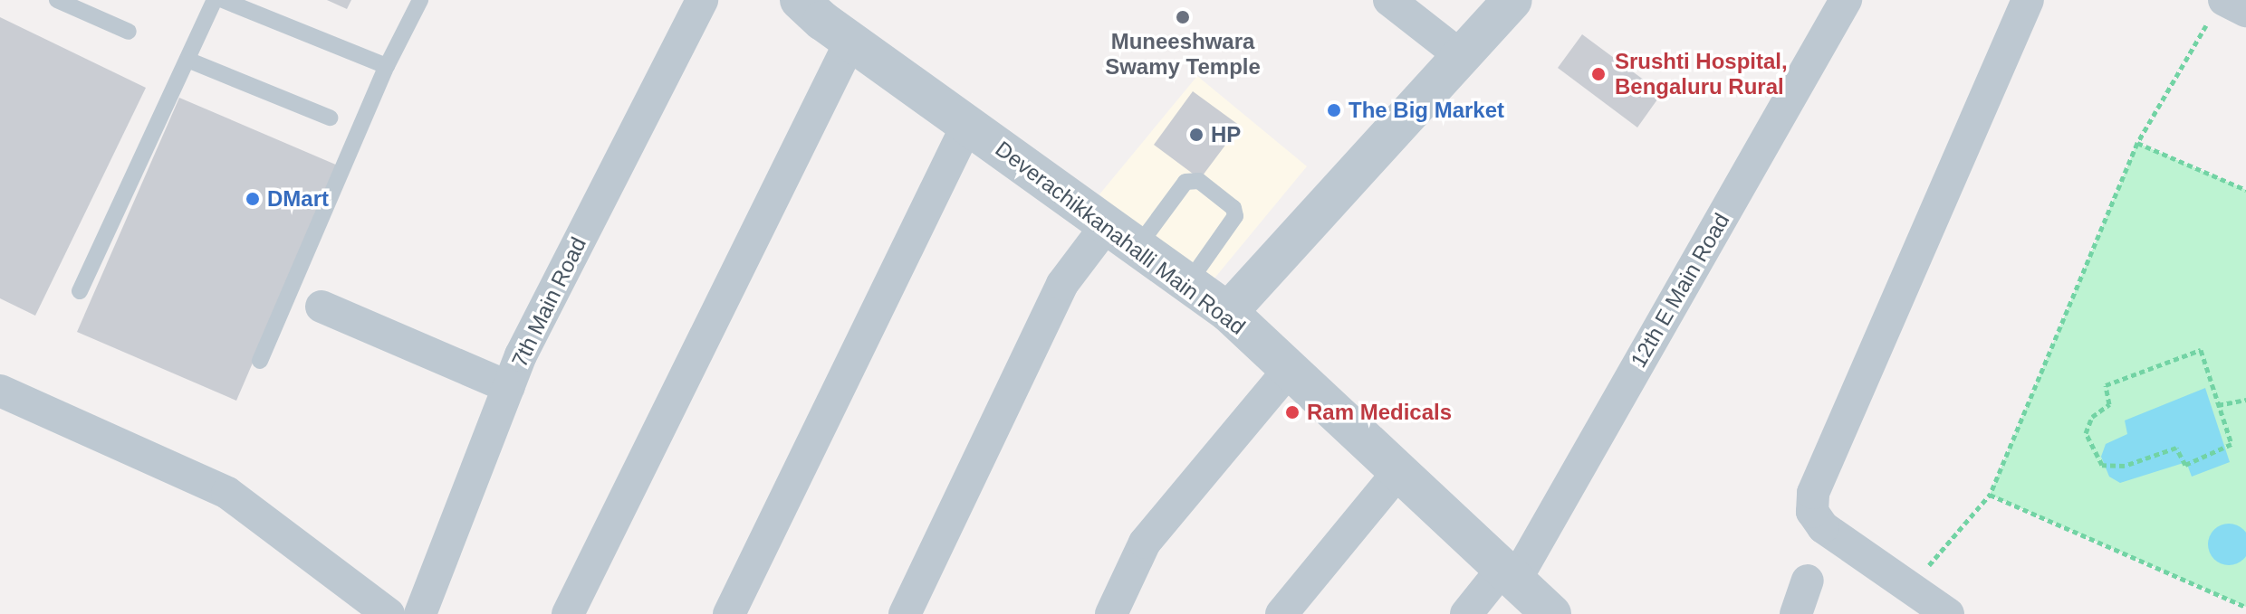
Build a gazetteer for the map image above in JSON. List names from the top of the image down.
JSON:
{
  "streets": {
    "street": ["Deverachikkanahalli Main Road", "12th E Main Road", "7th Main Road"]
  },
  "crossings": [
    ["Deverachikkanahalli Main Road", "12th E Main Road"]
  ],
  "places": [
    "Muneeshwara Swamy Temple",
    "Srushti Hospital, Bengaluru Rural",
    "The Big Market",
    "HP",
    "DMart",
    "Ram Medicals"
  ]
}
